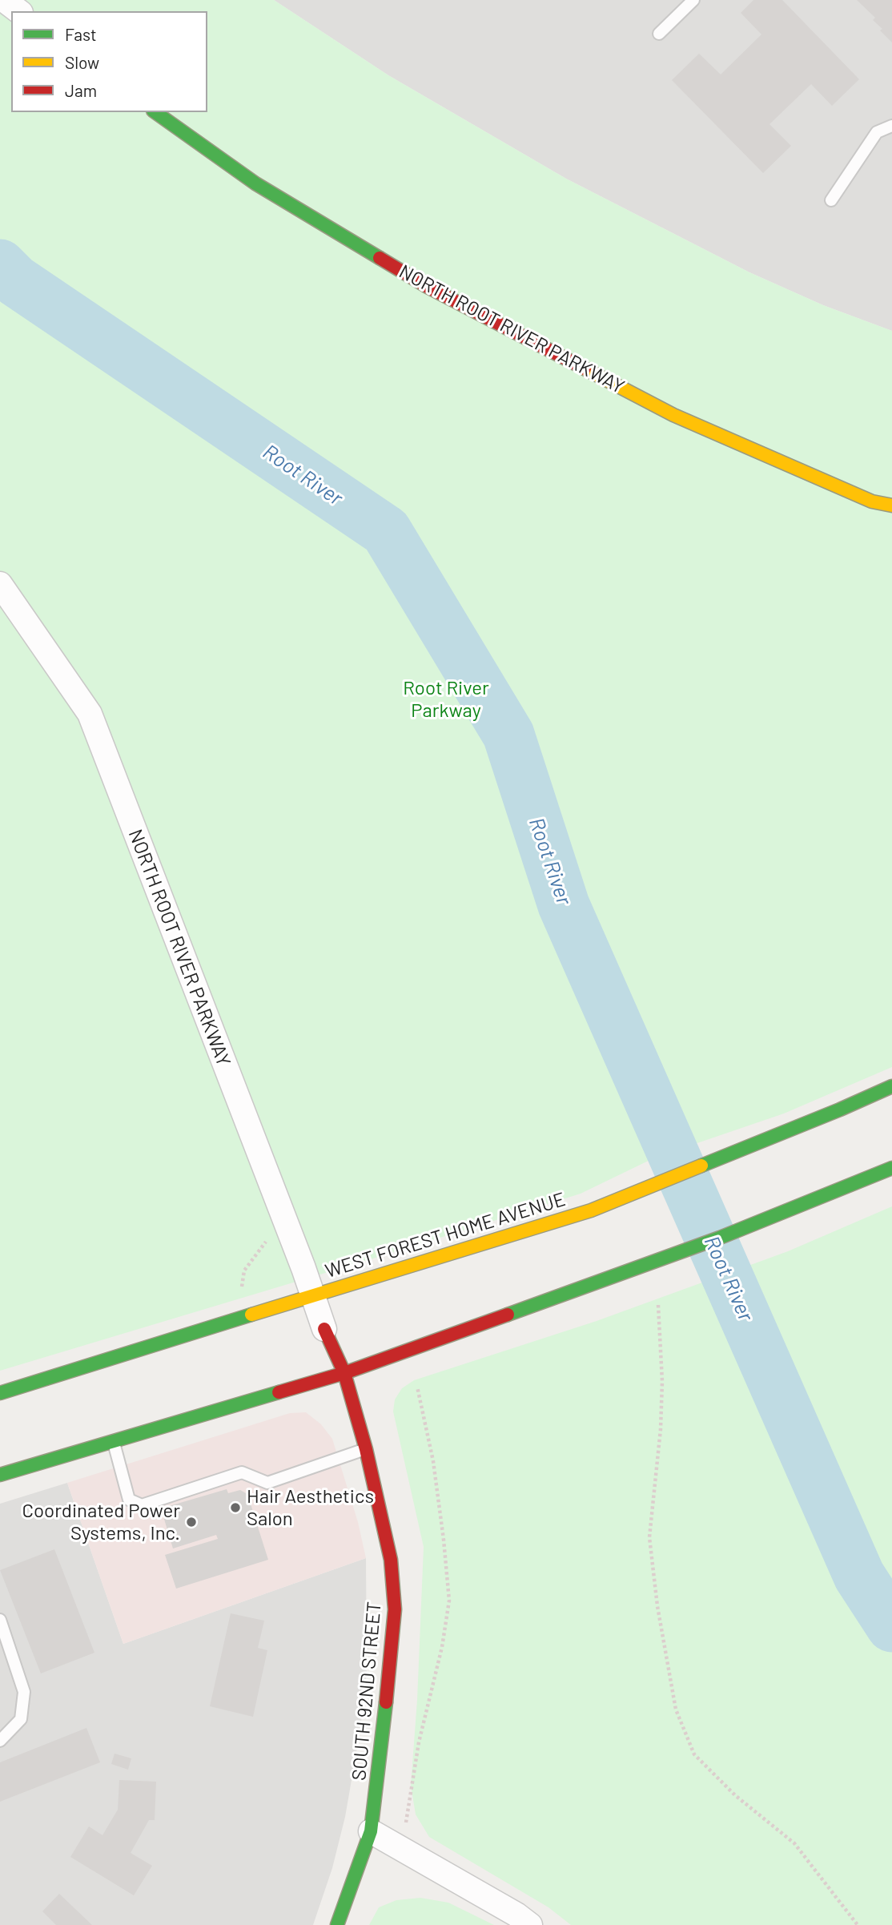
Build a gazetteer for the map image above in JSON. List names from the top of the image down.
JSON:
{
  "streets": {
    "main road": ["NORTH ROOT RIVER PARKWAY", "WEST FOREST HOME AVENUE", "SOUTH 92ND STREET"]
  },
  "crossings": [
    ["NORTH ROOT RIVER PARKWAY", "WEST FOREST HOME AVENUE"],
    ["NORTH ROOT RIVER PARKWAY", "SOUTH 92ND STREET"]
  ],
  "water": ["Root River"],
  "parks": ["Root River Parkway"],
  "places": ["Hair Aesthetics Salon", "Coordinated Power Systems, Inc."],
  "legend": ["Fast", "Slow", "Jam"]
}
